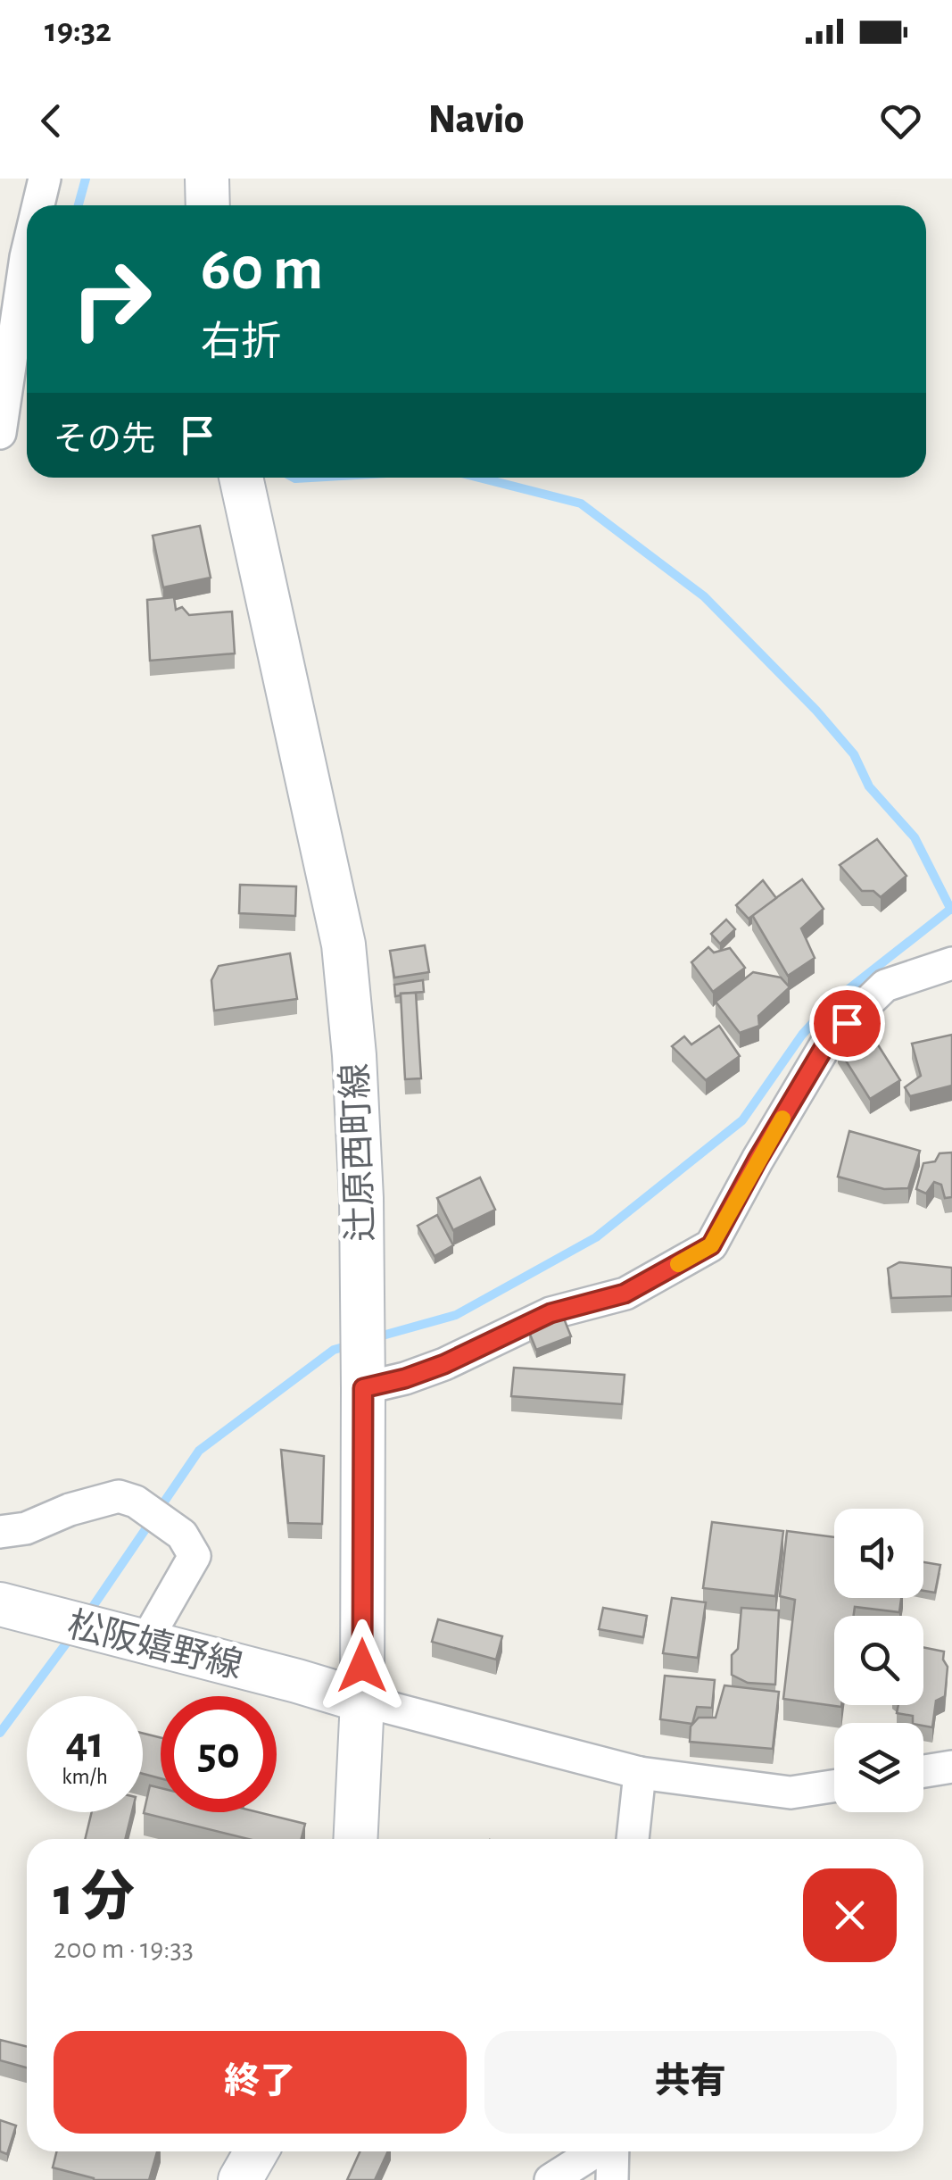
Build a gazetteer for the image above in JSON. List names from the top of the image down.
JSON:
{
  "streets": {
    "main road": ["辻原西町線", "松阪嬉野線"]
  },
  "crossings": [
    ["辻原西町線", "松阪嬉野線"]
  ],
  "page": {
    "status": "19:32",
    "header": "Navio",
    "turn": ["60 m", "右折"],
    "then": "その先",
    "speed": "41 km/h",
    "limit": "50",
    "heading": ["1 分", "200 m · 19:33"],
    "buttons": ["終了", "共有"]
  }
}
